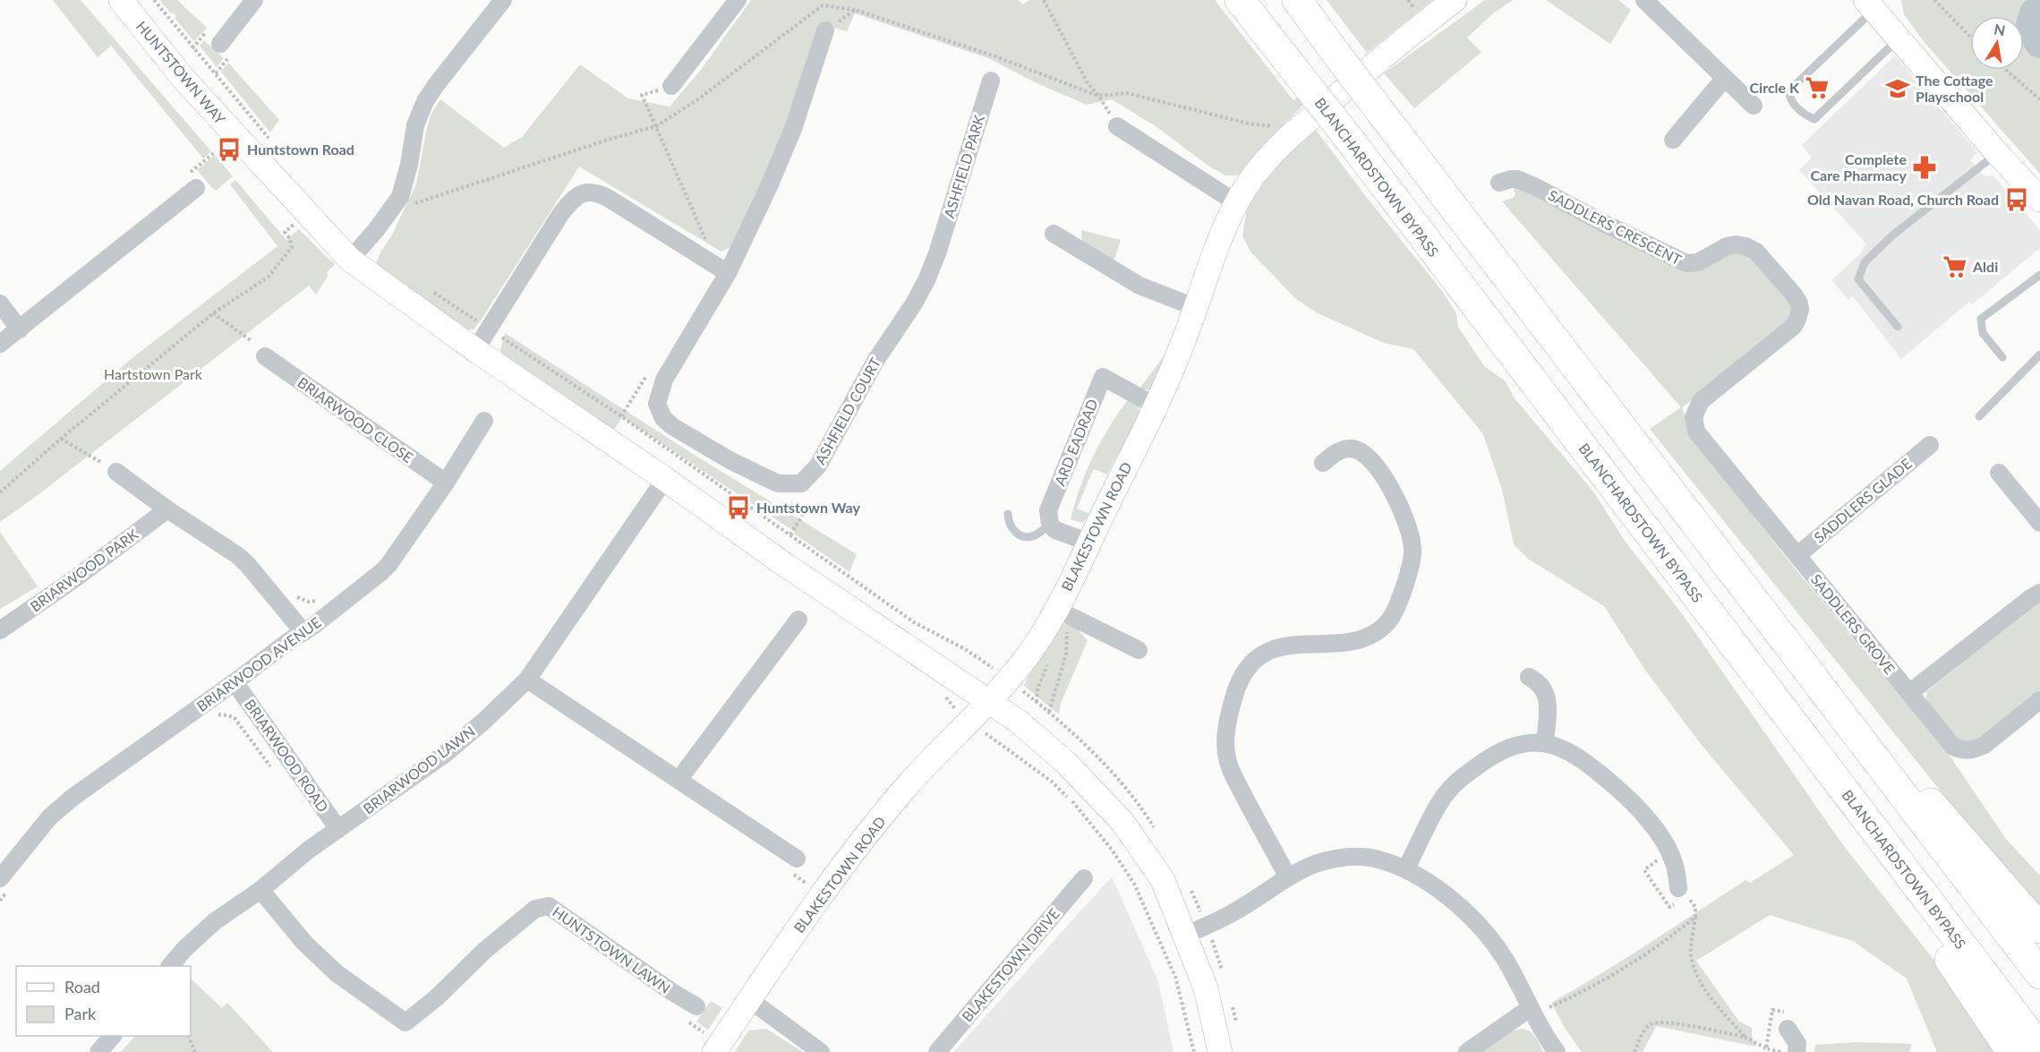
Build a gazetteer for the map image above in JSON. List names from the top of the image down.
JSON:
{
  "streets": {
    "highway": ["BLANCHARDSTOWN BYPASS"],
    "street": [
      "HUNTSTOWN WAY",
      "ASHFIELD PARK",
      "SADDLERS CRESCENT",
      "ASHFIELD COURT",
      "BRIARWOOD CLOSE",
      "ARD EADRAD",
      "SADDLERS GLADE",
      "BLAKESTOWN ROAD",
      "BRIARWOOD PARK",
      "SADDLERS GROVE",
      "BRIARWOOD AVENUE",
      "BRIARWOOD ROAD",
      "BRIARWOOD LAWN",
      "HUNTSTOWN LAWN",
      "BLAKESTOWN DRIVE"
    ]
  },
  "crossings": [
    ["HUNTSTOWN WAY", "BLAKESTOWN ROAD"],
    ["HUNTSTOWN WAY", "BRIARWOOD LAWN"],
    ["ASHFIELD PARK", "ASHFIELD COURT"],
    ["SADDLERS CRESCENT", "SADDLERS GROVE"],
    ["BRIARWOOD CLOSE", "BRIARWOOD AVENUE"],
    ["ARD EADRAD", "BLAKESTOWN ROAD"],
    ["SADDLERS GLADE", "SADDLERS GROVE"],
    ["BRIARWOOD AVENUE", "BRIARWOOD ROAD"],
    ["BRIARWOOD ROAD", "BRIARWOOD LAWN"],
    ["BRIARWOOD LAWN", "HUNTSTOWN LAWN"]
  ],
  "parks": ["Hartstown Park"],
  "places": {
    "supermarket": ["Circle K", "Aldi"],
    "school or university": ["The Cottage Playschool"],
    "bus stop": ["Huntstown Road", "Old Navan Road, Church Road", "Huntstown Way"],
    "pharmacy": ["Complete Care Pharmacy"]
  },
  "legend": ["Road", "Park"],
  "north": "top"
}
